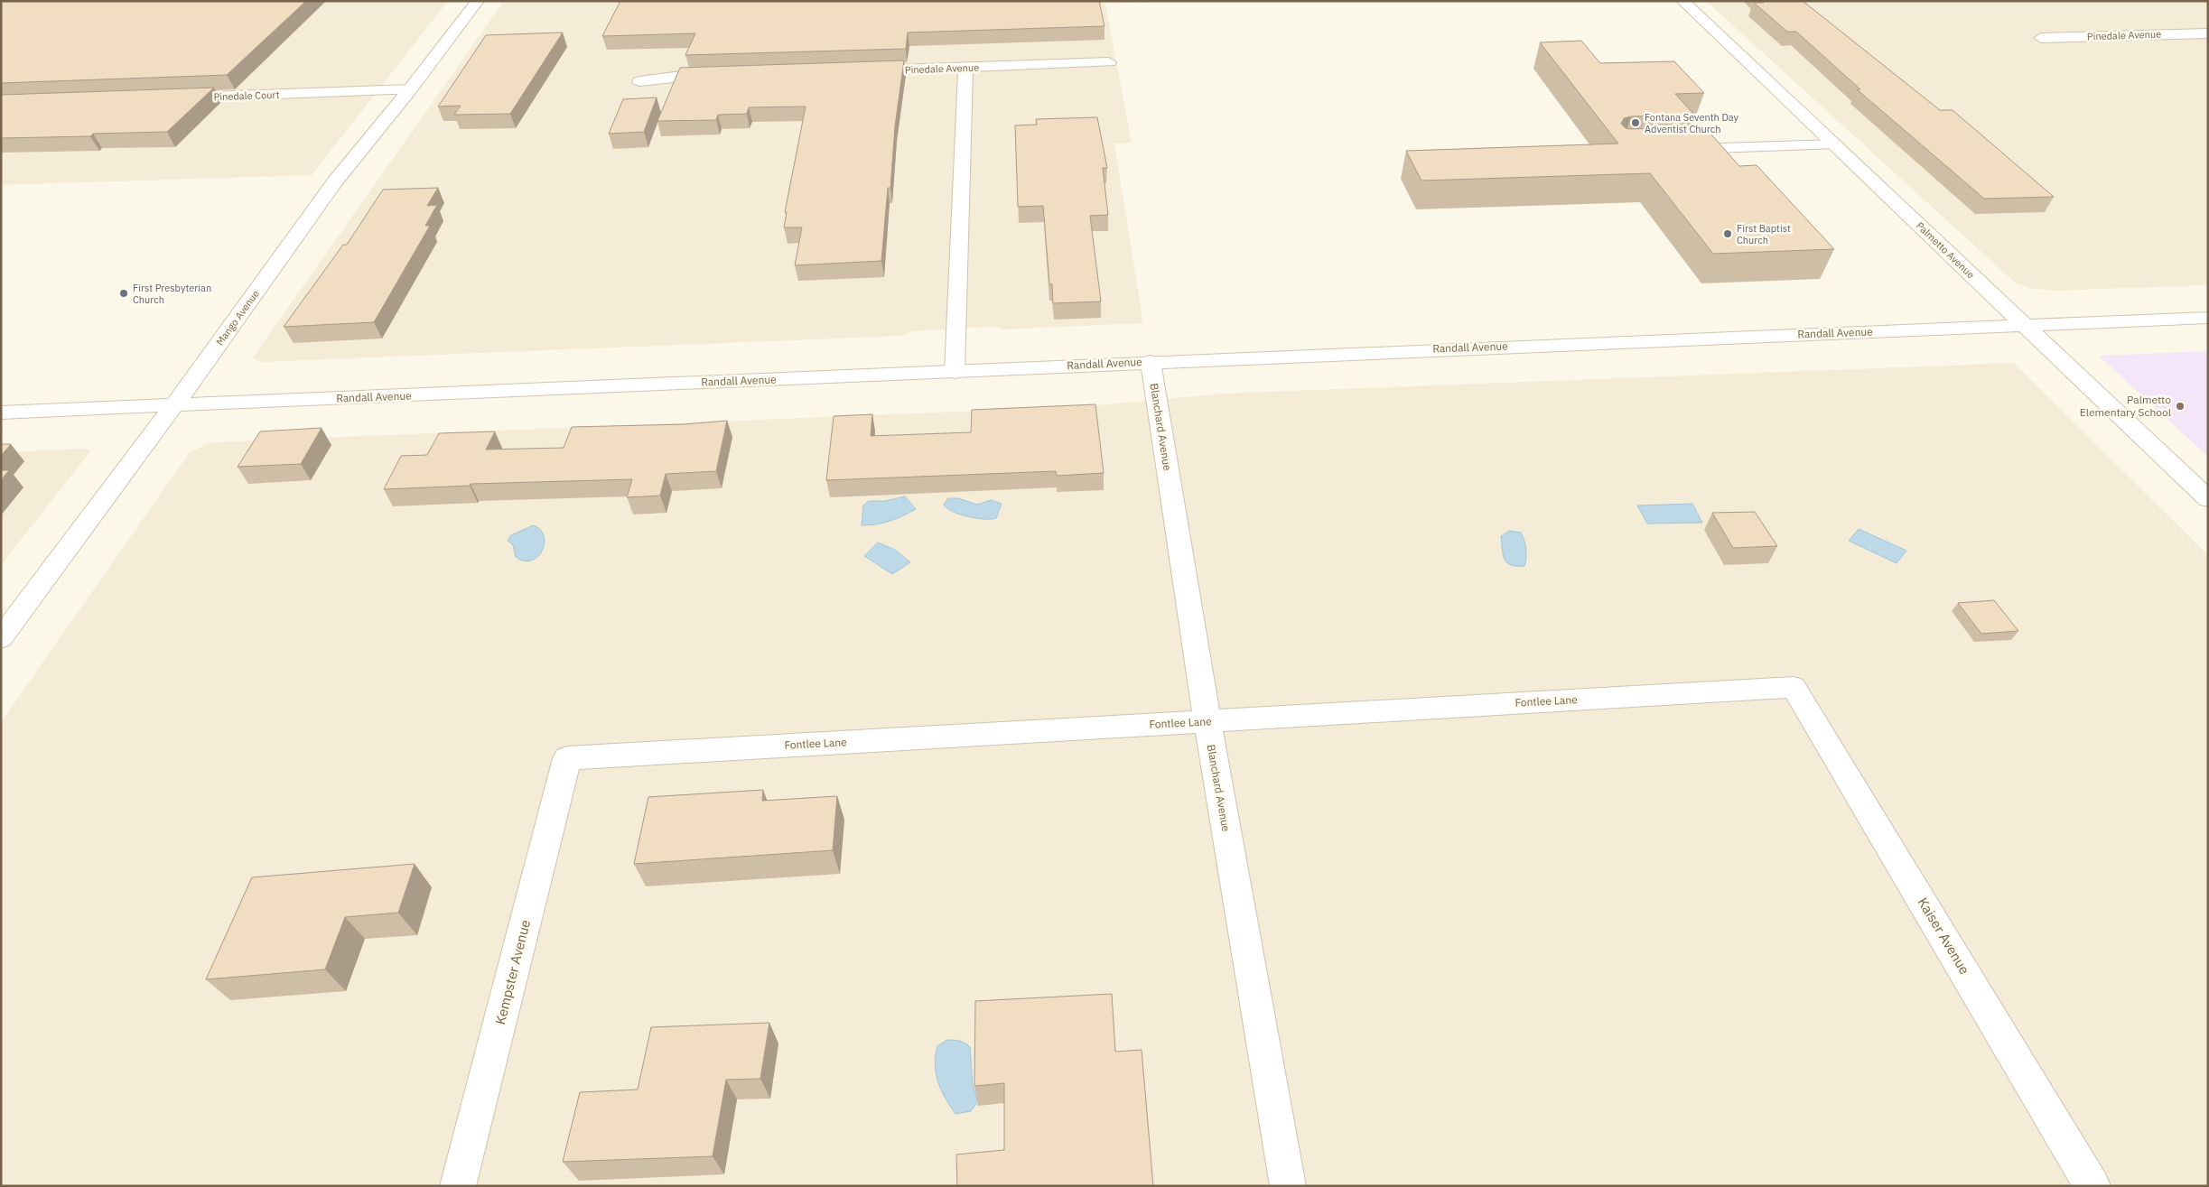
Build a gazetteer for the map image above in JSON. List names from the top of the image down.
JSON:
{
  "streets": {
    "street": [
      "Pinedale Avenue",
      "Pinedale Court",
      "Palmetto Avenue",
      "Mango Avenue",
      "Randall Avenue",
      "Blanchard Avenue",
      "Fontlee Lane",
      "Kaiser Avenue",
      "Kempster Avenue"
    ]
  },
  "crossings": [
    ["Pinedale Court", "Mango Avenue"],
    ["Palmetto Avenue", "Randall Avenue"],
    ["Mango Avenue", "Randall Avenue"],
    ["Randall Avenue", "Blanchard Avenue"],
    ["Blanchard Avenue", "Fontlee Lane"],
    ["Fontlee Lane", "Kaiser Avenue"],
    ["Fontlee Lane", "Kempster Avenue"]
  ],
  "places": [
    "Fontana Seventh Day Adventist Church",
    "First Baptist Church",
    "First Presbyterian Church",
    "Palmetto Elementary School"
  ]
}
